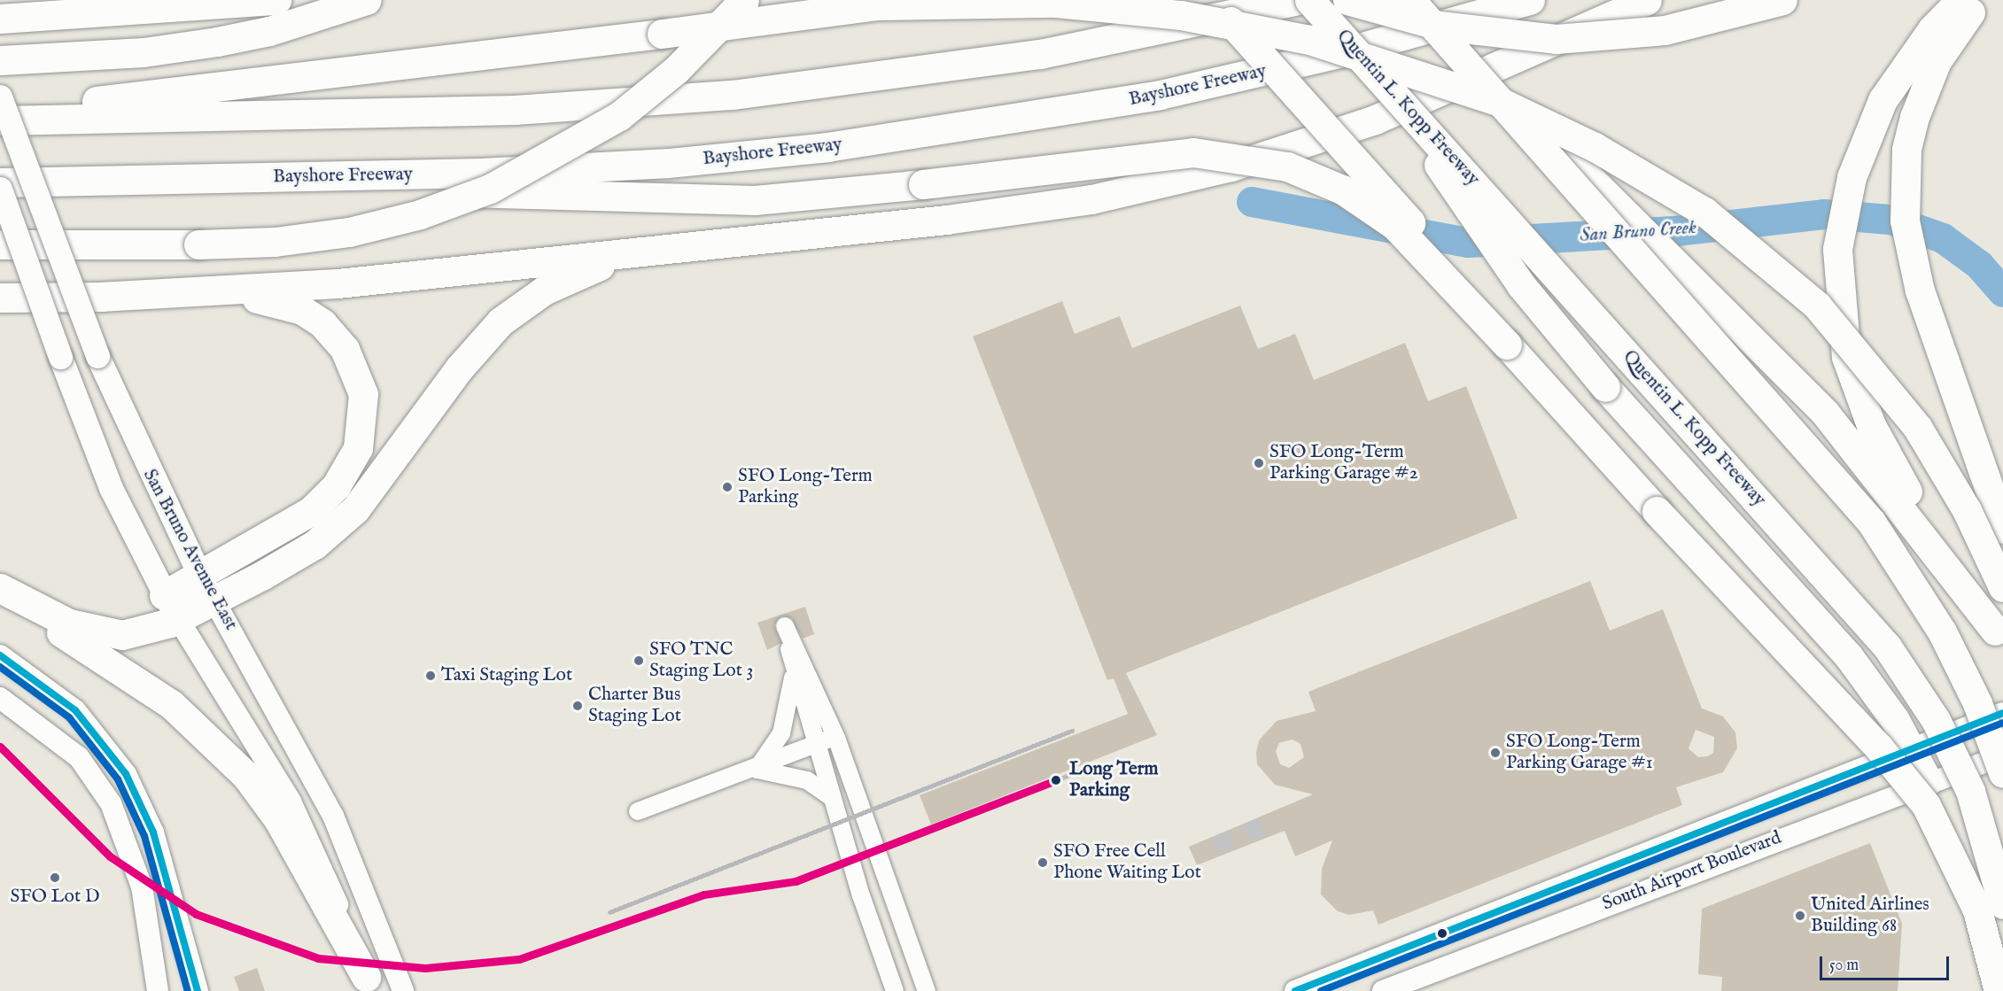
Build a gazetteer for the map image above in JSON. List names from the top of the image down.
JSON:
{
  "streets": {
    "highway": ["Bayshore Freeway", "Quentin L. Kopp Freeway"],
    "main road": ["San Bruno Avenue East"],
    "street": ["South Airport Boulevard"]
  },
  "water": ["San Bruno Creek"],
  "places": [
    "SFO Long-Term Parking Garage #2",
    "SFO Long-Term Parking",
    "SFO TNC Staging Lot 3",
    "Taxi Staging Lot",
    "Charter Bus Staging Lot",
    "SFO Long-Term Parking Garage #1",
    "Long Term Parking",
    "SFO Free Cell Phone Waiting Lot",
    "SFO Lot D",
    "United Airlines Building 68"
  ],
  "scale_bar": "50 m"
}
